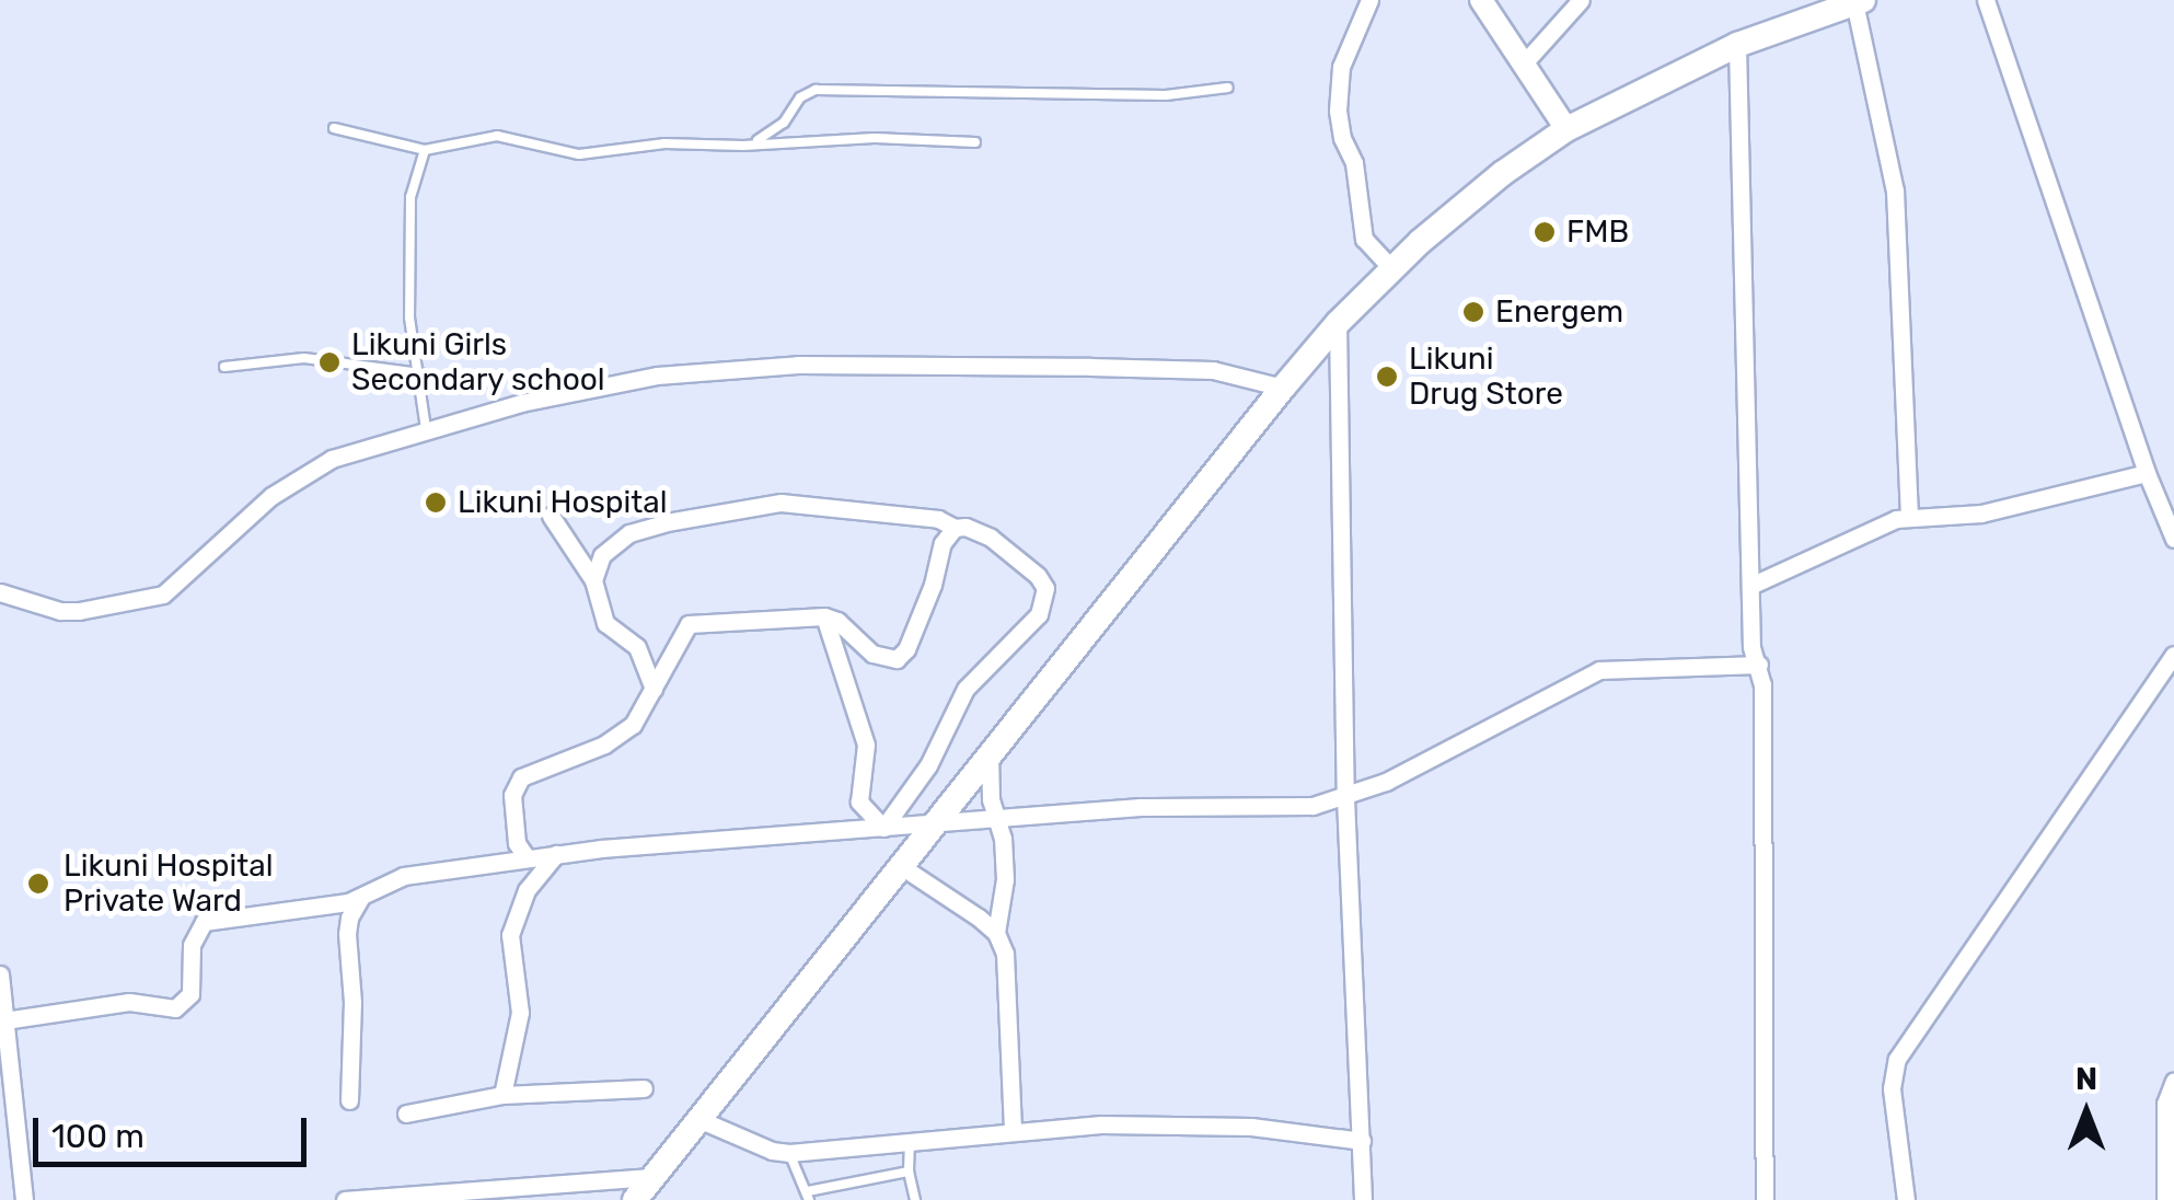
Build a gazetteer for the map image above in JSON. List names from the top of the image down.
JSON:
{
  "places": [
    "FMB",
    "Energem",
    "Likuni Girls Secondary school",
    "Likuni Drug Store",
    "Likuni Hospital",
    "Likuni Hospital Private Ward"
  ],
  "scale_bar": "100 m",
  "north": "top"
}
